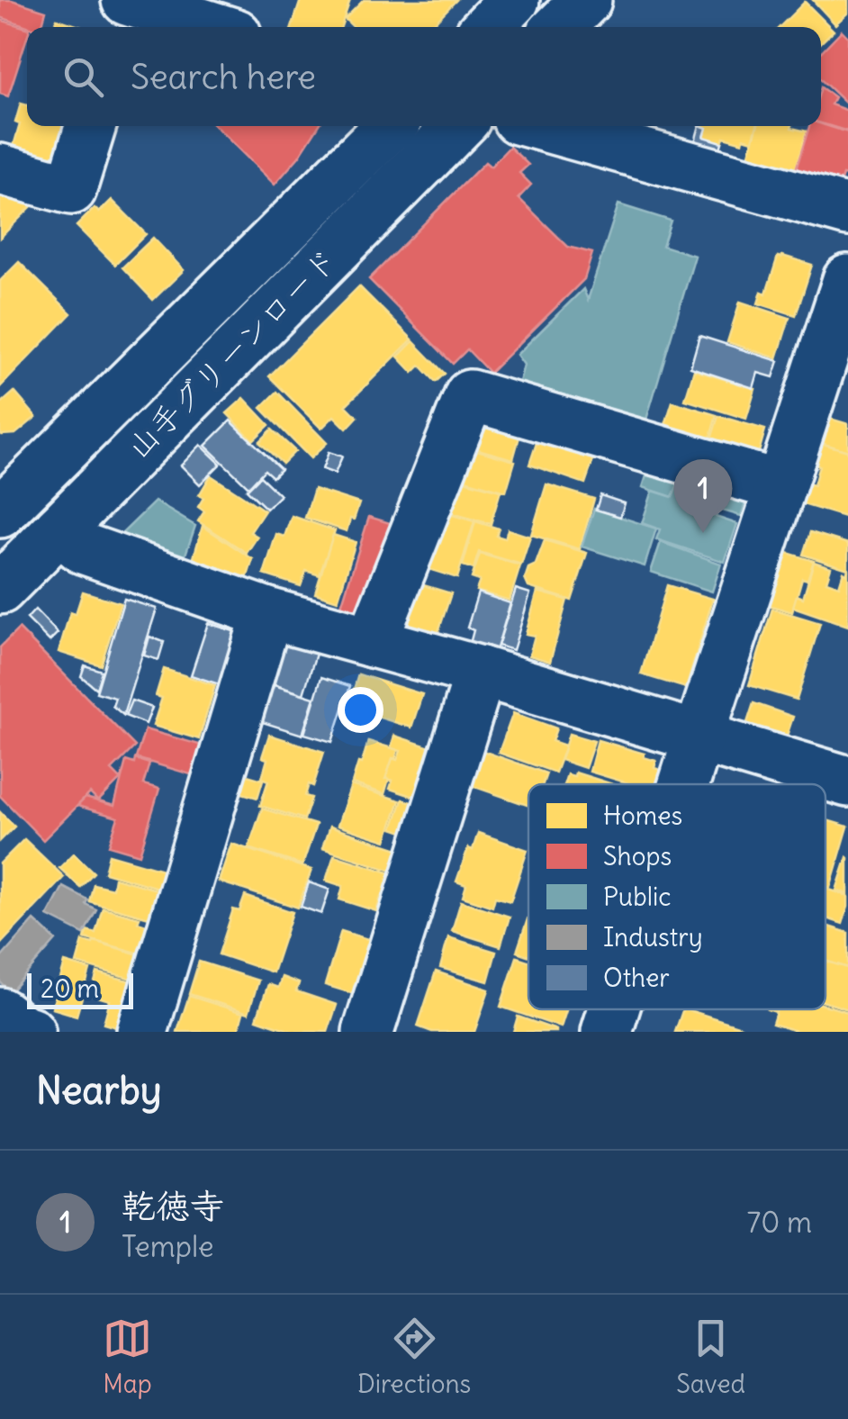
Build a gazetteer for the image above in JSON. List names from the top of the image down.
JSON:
{
  "streets": {
    "street": ["山手グリーンロード"]
  },
  "legend": [
    "Homes",
    "Shops",
    "Public",
    "Industry",
    "Other"
  ],
  "scale_bar": "20 m",
  "page": {
    "search": "Search here",
    "pins": "1",
    "scale": "20 m",
    "heading": "Nearby",
    "list": [
      {
        "mark": "1",
        "name": "乾徳寺",
        "note": "Temple",
        "value": "70 m"
      }
    ],
    "nav": ["Map", "Directions", "Saved"]
  }
}
